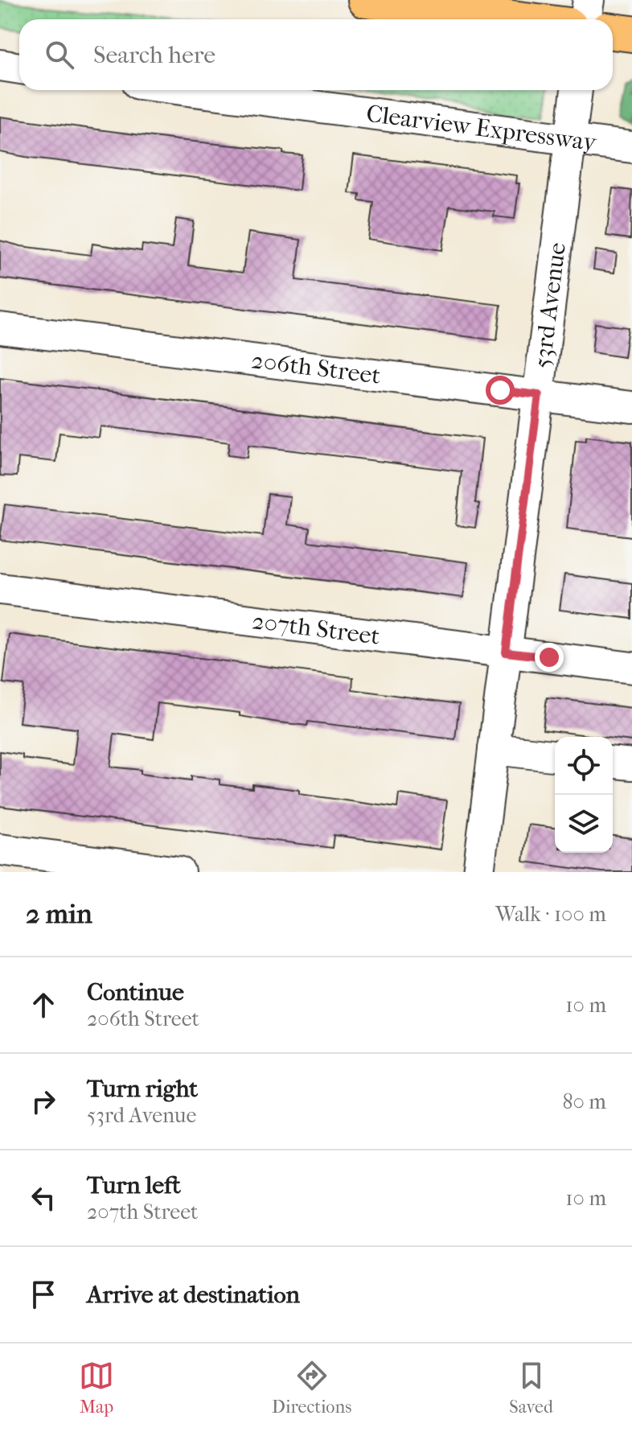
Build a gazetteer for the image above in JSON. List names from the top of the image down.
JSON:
{
  "streets": {
    "street": [
      "Clearview Expressway",
      "53rd Avenue",
      "206th Street",
      "207th Street"
    ]
  },
  "crossings": [
    ["Clearview Expressway", "53rd Avenue"],
    ["53rd Avenue", "206th Street"],
    ["53rd Avenue", "207th Street"]
  ],
  "page": {
    "search": "Search here",
    "heading": ["2 min", "Walk · 100 m"],
    "list": [
      ["Continue", "206th Street", "10 m"],
      ["Turn right", "53rd Avenue", "80 m"],
      ["Turn left", "207th Street", "10 m"],
      "Arrive at destination"
    ],
    "nav": ["Map", "Directions", "Saved"]
  }
}
